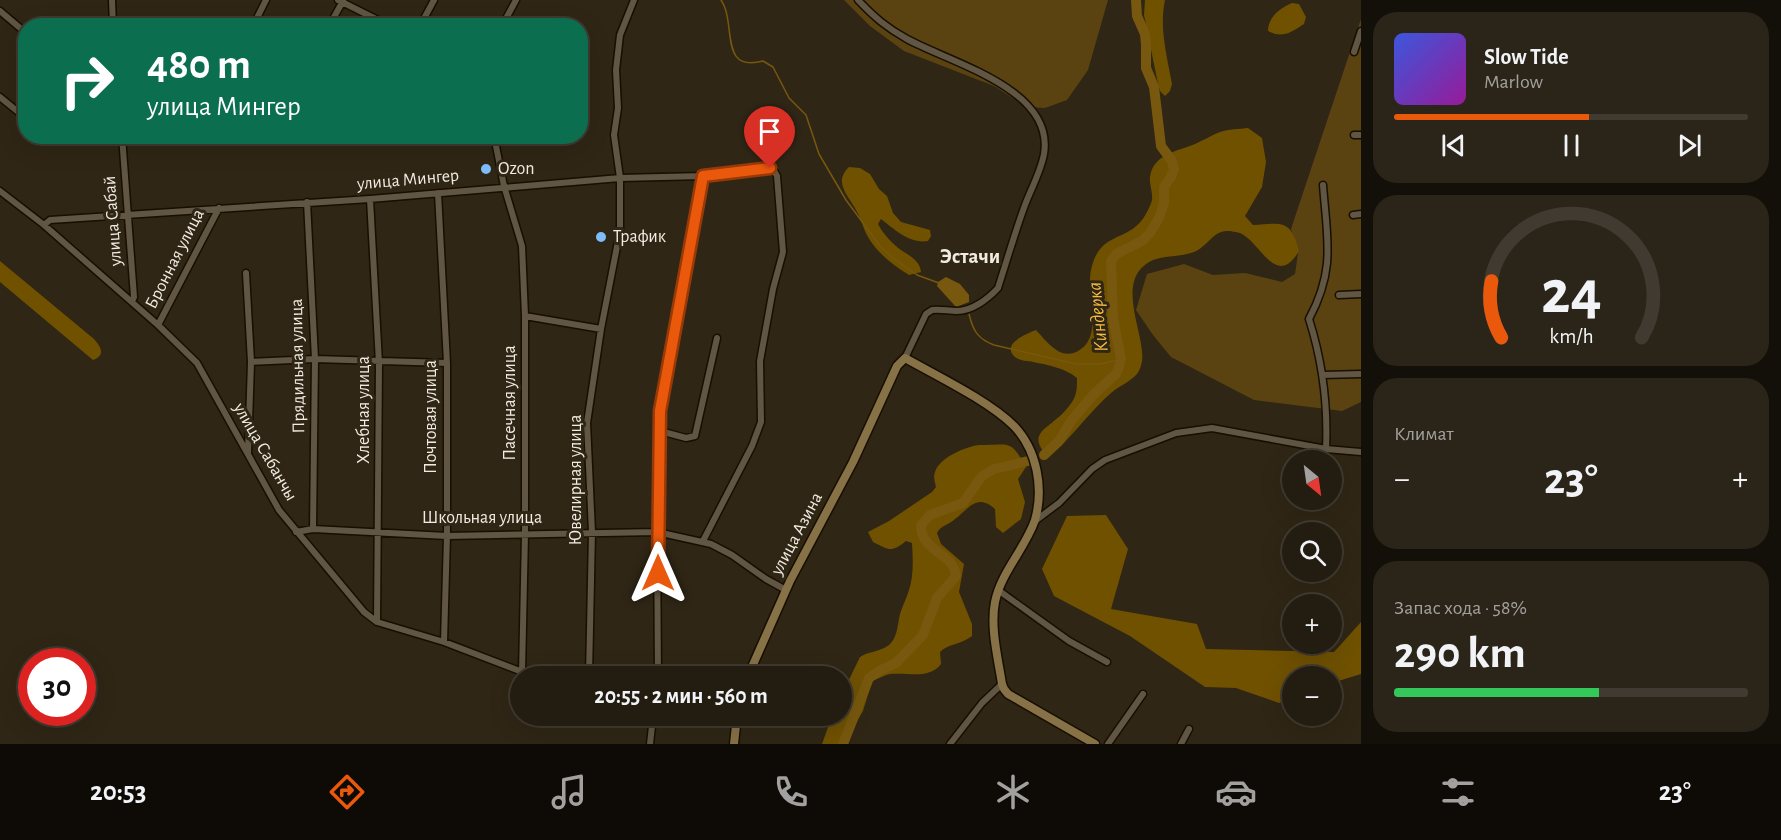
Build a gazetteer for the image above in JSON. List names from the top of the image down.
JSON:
{
  "streets": {
    "street": [
      "улица Мингер",
      "улица Сабай",
      "Бронная улица",
      "Прядильная улица",
      "Пасечная улица",
      "Хлебная улица",
      "Почтовая улица",
      "улица Сабанчы",
      "Ювелирная улица",
      "Школьная улица",
      "улица Азина"
    ]
  },
  "crossings": [
    ["улица Мингер", "улица Сабай"],
    ["улица Мингер", "Бронная улица"],
    ["улица Мингер", "Прядильная улица"],
    ["улица Мингер", "Пасечная улица"],
    ["улица Мингер", "Хлебная улица"],
    ["улица Мингер", "Почтовая улица"],
    ["улица Мингер", "улица Сабанчы"],
    ["улица Мингер", "Ювелирная улица"],
    ["улица Мингер", "Школьная улица"],
    ["улица Сабай", "улица Сабанчы"],
    ["Бронная улица", "улица Сабанчы"],
    ["Прядильная улица", "Школьная улица"],
    ["Пасечная улица", "Школьная улица"],
    ["Хлебная улица", "улица Сабанчы"],
    ["Хлебная улица", "Школьная улица"],
    ["Почтовая улица", "улица Сабанчы"],
    ["Почтовая улица", "Школьная улица"],
    ["улица Сабанчы", "Школьная улица"],
    ["Ювелирная улица", "Школьная улица"],
    ["Школьная улица", "улица Азина"]
  ],
  "districts": ["Эстачи"],
  "water": ["Киндерка"],
  "places": ["Ozon", "Трафик"],
  "north": "bottom right",
  "page": {
    "turn": ["480 m", "улица Мингер"],
    "song": ["Slow Tide", "Marlow"],
    "tile": [
      "Климат",
      ["Запас хода · 58%", "290 km"]
    ],
    "map_buttons": ["+", "−"],
    "heat": ["−", "23°", "+"],
    "limit": "30",
    "trip": "20:55 · 2 мин · 560 m",
    "tabs": ["20:53", "23°"],
    "gauge": ["24", "km/h"]
  }
}
